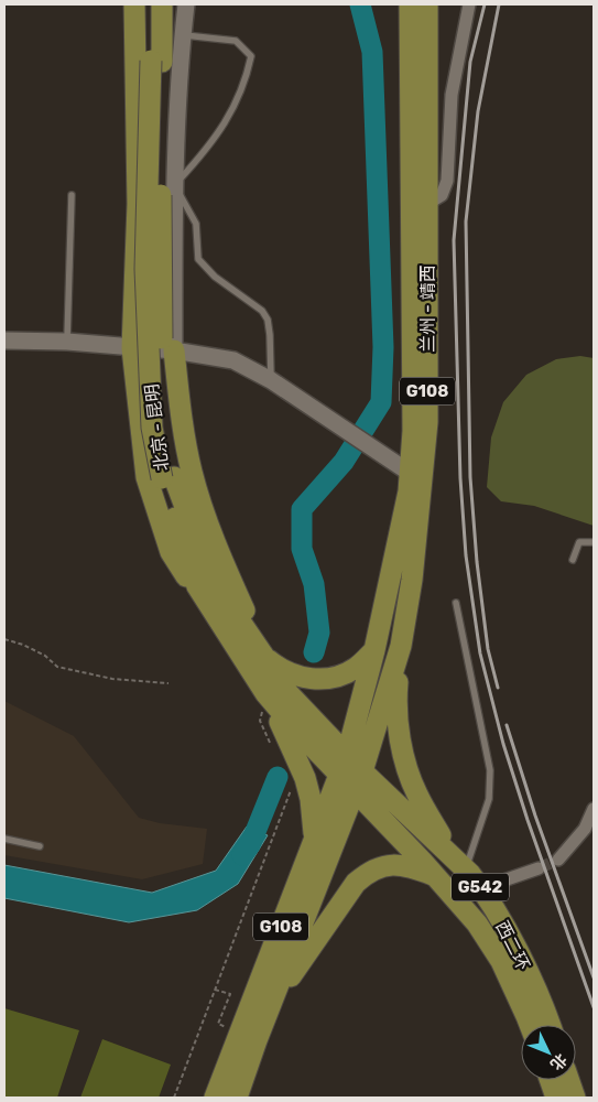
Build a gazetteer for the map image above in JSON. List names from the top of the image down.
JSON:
{
  "streets": {
    "highway": [
      "兰州 - 靖西",
      "G108",
      "北京 - 昆明",
      "G542",
      "西二环"
    ]
  },
  "crossings": [
    ["兰州 - 靖西", "G108"],
    ["兰州 - 靖西", "北京 - 昆明"],
    ["兰州 - 靖西", "西二环"],
    ["G108", "北京 - 昆明"],
    ["G108", "西二环"],
    ["北京 - 昆明", "西二环"]
  ],
  "north": "bottom right"
}
